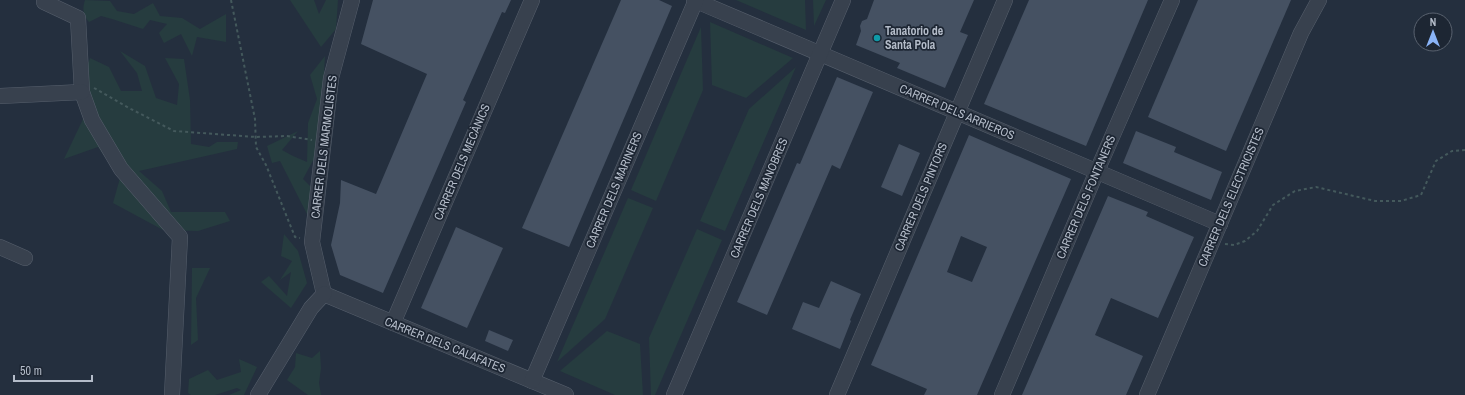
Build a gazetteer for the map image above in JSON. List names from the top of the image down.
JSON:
{
  "streets": {
    "street": [
      "CARRER DELS ARRIEROS",
      "CARRER DELS MARMOLISTES",
      "CARRER DELS MECÀNICS",
      "CARRER DELS MARINERS",
      "CARRER DELS PINTORS",
      "CARRER DELS FONTANERS",
      "CARRER DELS ELECTRICISTES",
      "CARRER DELS MANOBRES",
      "CARRER DELS CALAFATES"
    ]
  },
  "crossings": [
    ["CARRER DELS ARRIEROS", "CARRER DELS MARINERS"],
    ["CARRER DELS ARRIEROS", "CARRER DELS PINTORS"],
    ["CARRER DELS ARRIEROS", "CARRER DELS FONTANERS"],
    ["CARRER DELS ARRIEROS", "CARRER DELS ELECTRICISTES"],
    ["CARRER DELS ARRIEROS", "CARRER DELS MANOBRES"],
    ["CARRER DELS MARMOLISTES", "CARRER DELS CALAFATES"],
    ["CARRER DELS MECÀNICS", "CARRER DELS CALAFATES"],
    ["CARRER DELS MARINERS", "CARRER DELS CALAFATES"]
  ],
  "places": ["Tanatorio de Santa Pola"],
  "scale_bar": "50 m",
  "north": "top"
}
